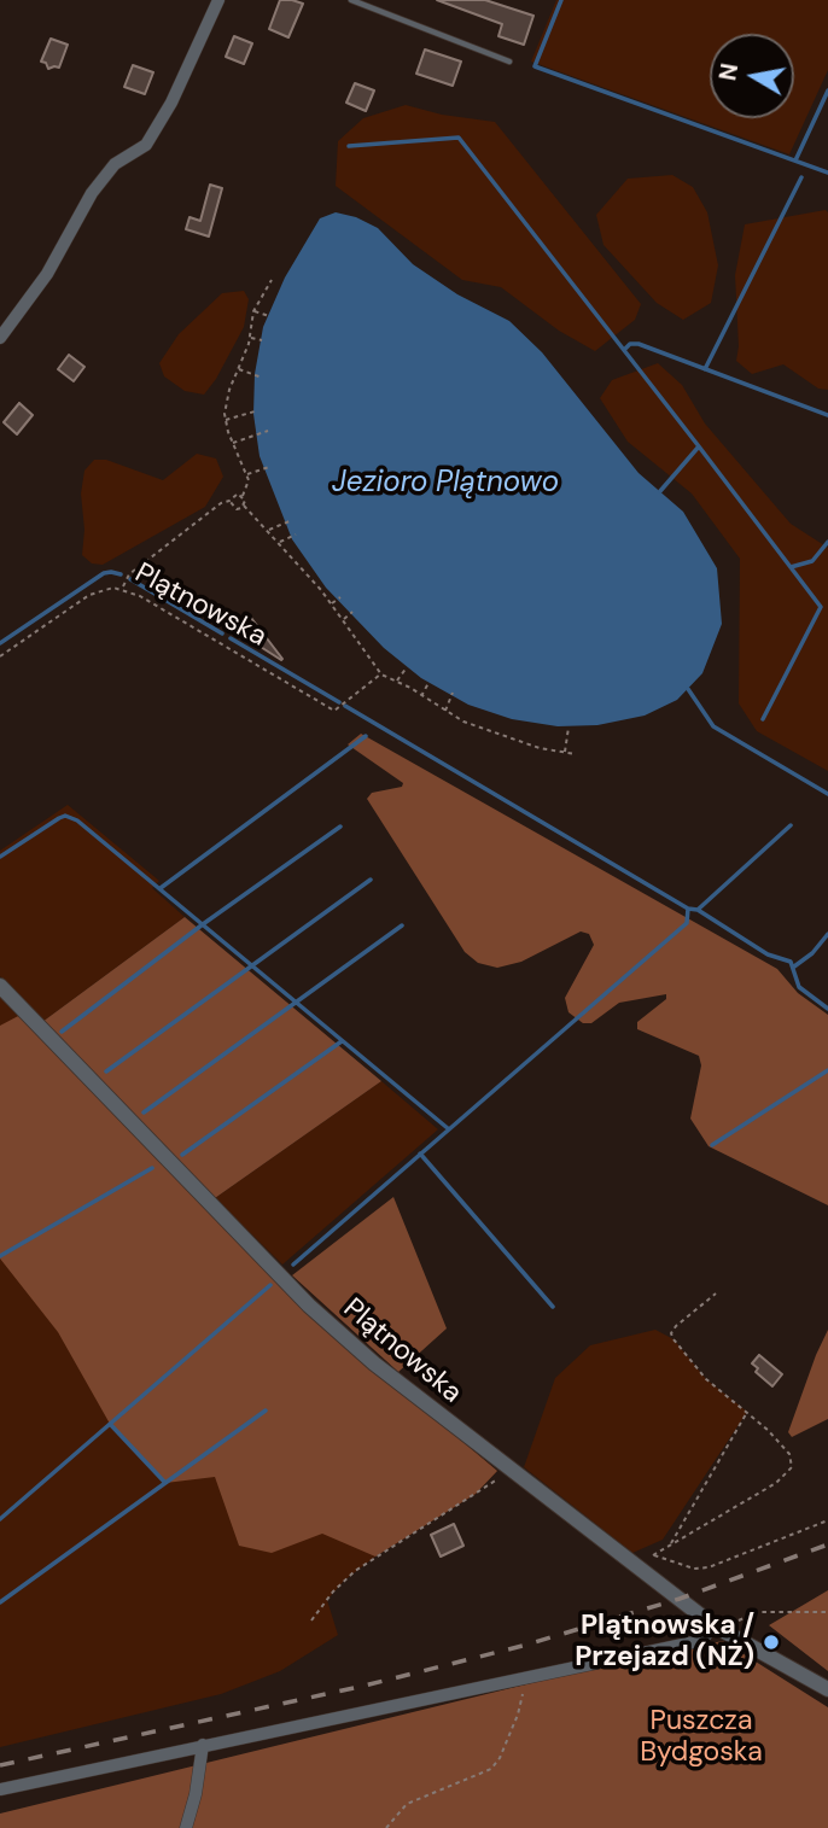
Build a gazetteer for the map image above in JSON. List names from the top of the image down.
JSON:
{
  "streets": {
    "street": ["Plątnowska"]
  },
  "water": ["Jezioro Plątnowo"],
  "parks": ["Puszcza Bydgoska"],
  "places": ["Plątnowska / Przejazd (NŻ)"],
  "north": "left"
}
